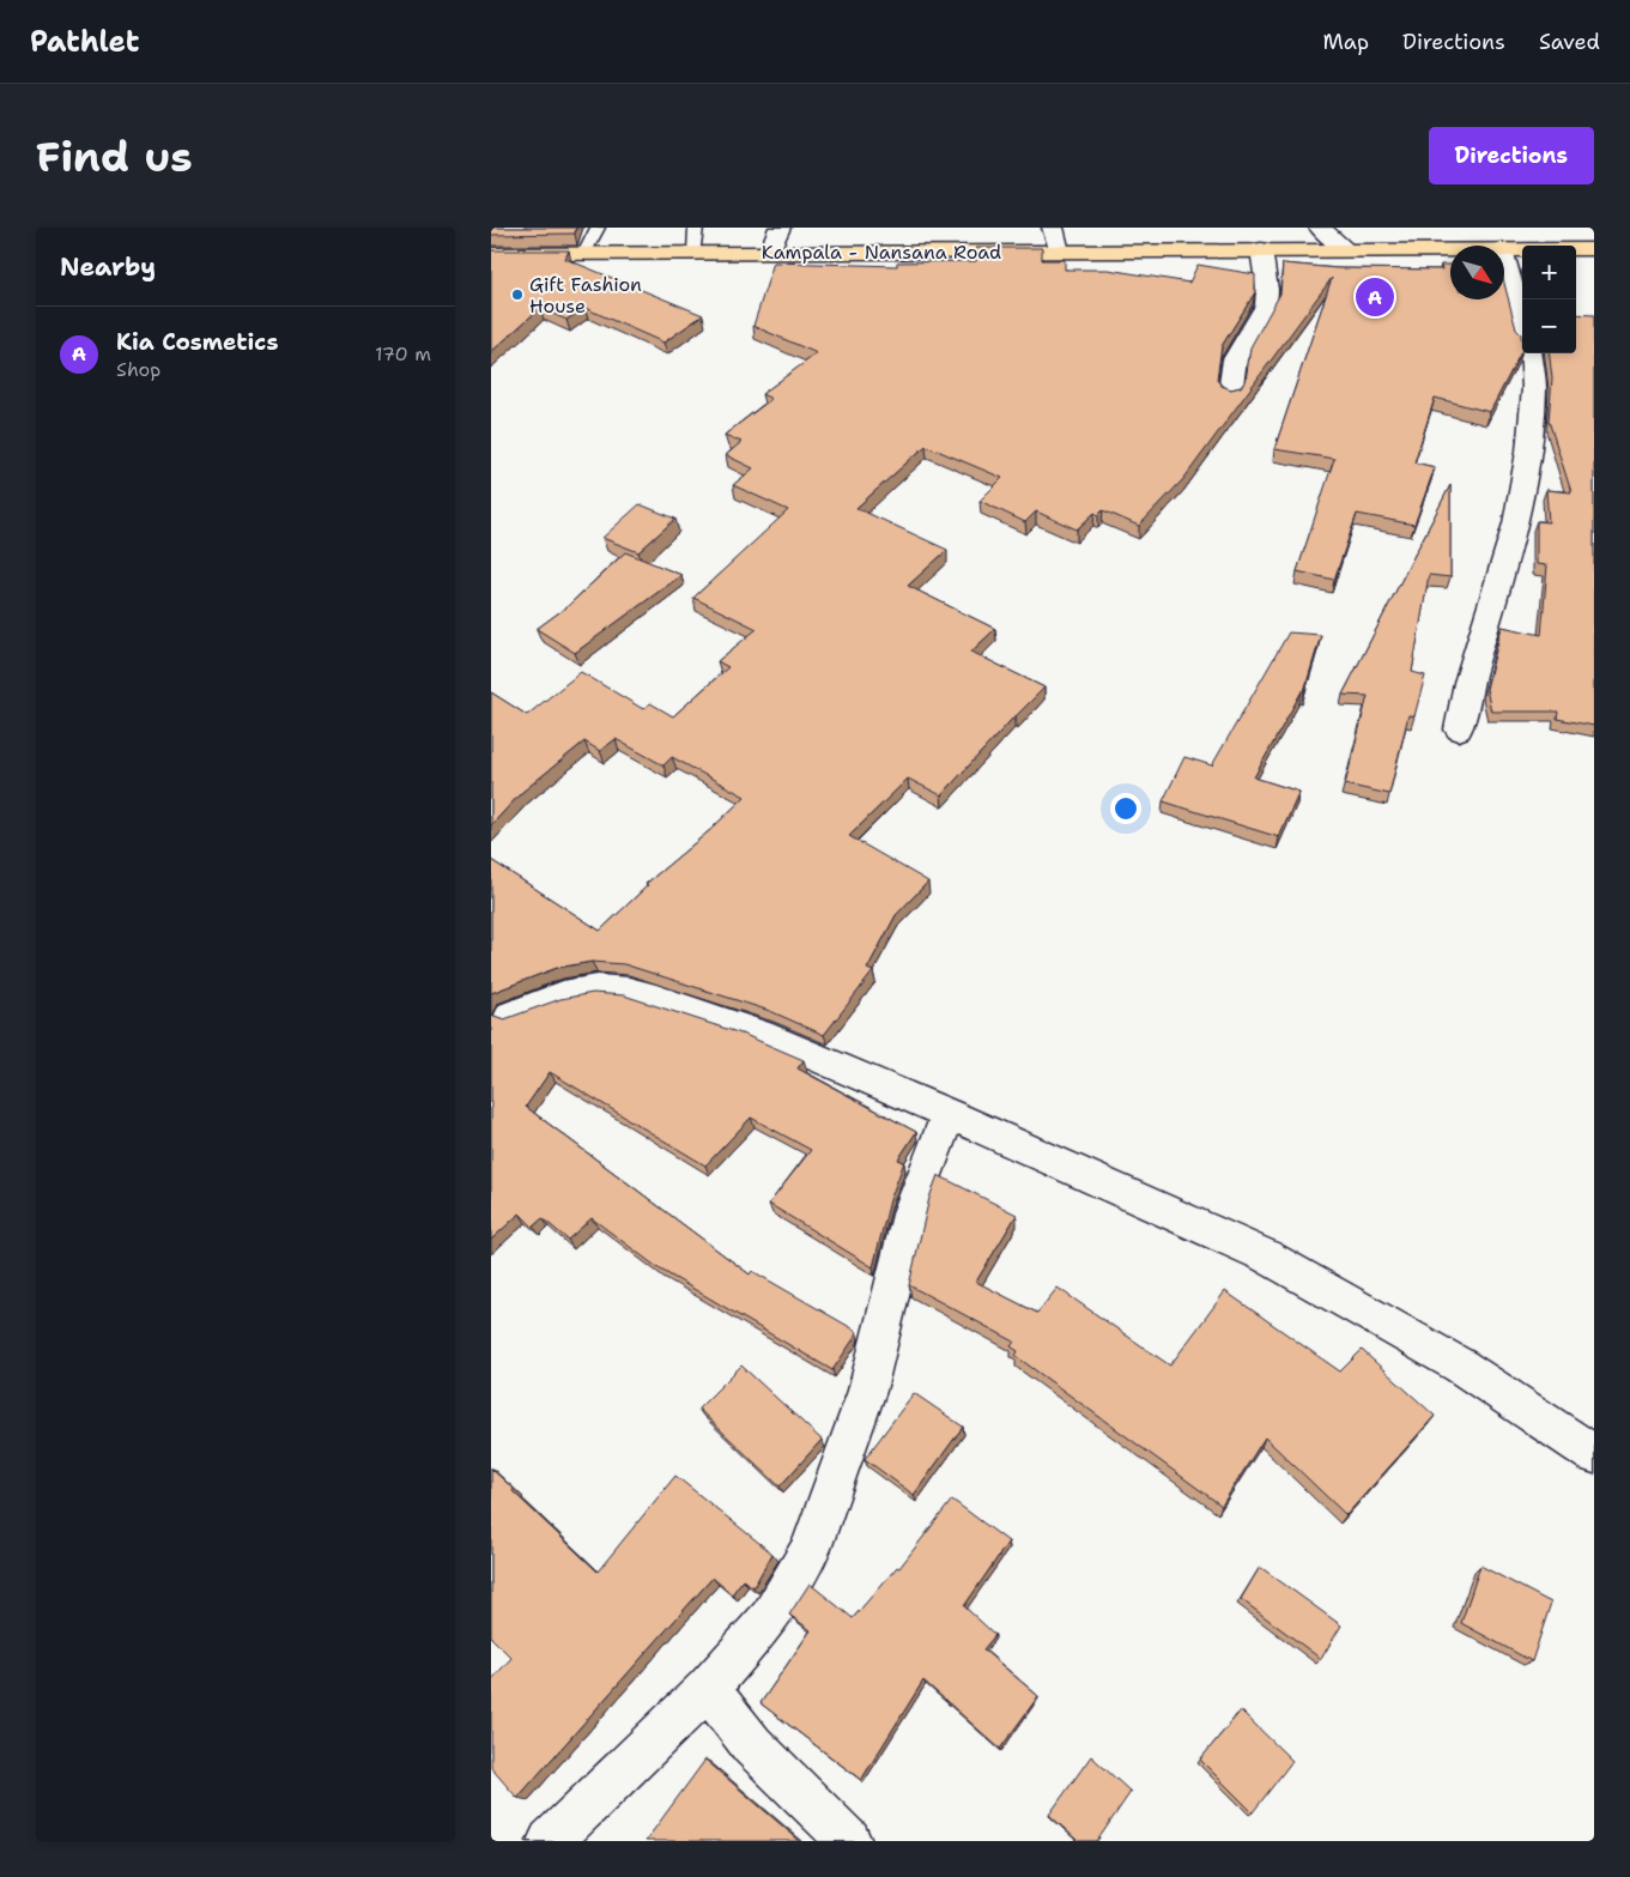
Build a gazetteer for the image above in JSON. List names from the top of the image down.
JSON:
{
  "streets": {
    "main road": ["Kampala - Nansana Road"]
  },
  "places": ["Gift Fashion House"],
  "north": "bottom right",
  "page": {
    "header": "Pathlet",
    "nav": ["Map", "Directions", "Saved"],
    "buttons": "Directions",
    "title": "Find us",
    "heading": "Nearby",
    "map_buttons": ["+", "−"],
    "pins": "A",
    "list": [
      {
        "mark": "A",
        "name": "Kia Cosmetics",
        "note": "Shop",
        "value": "170 m"
      }
    ]
  }
}
